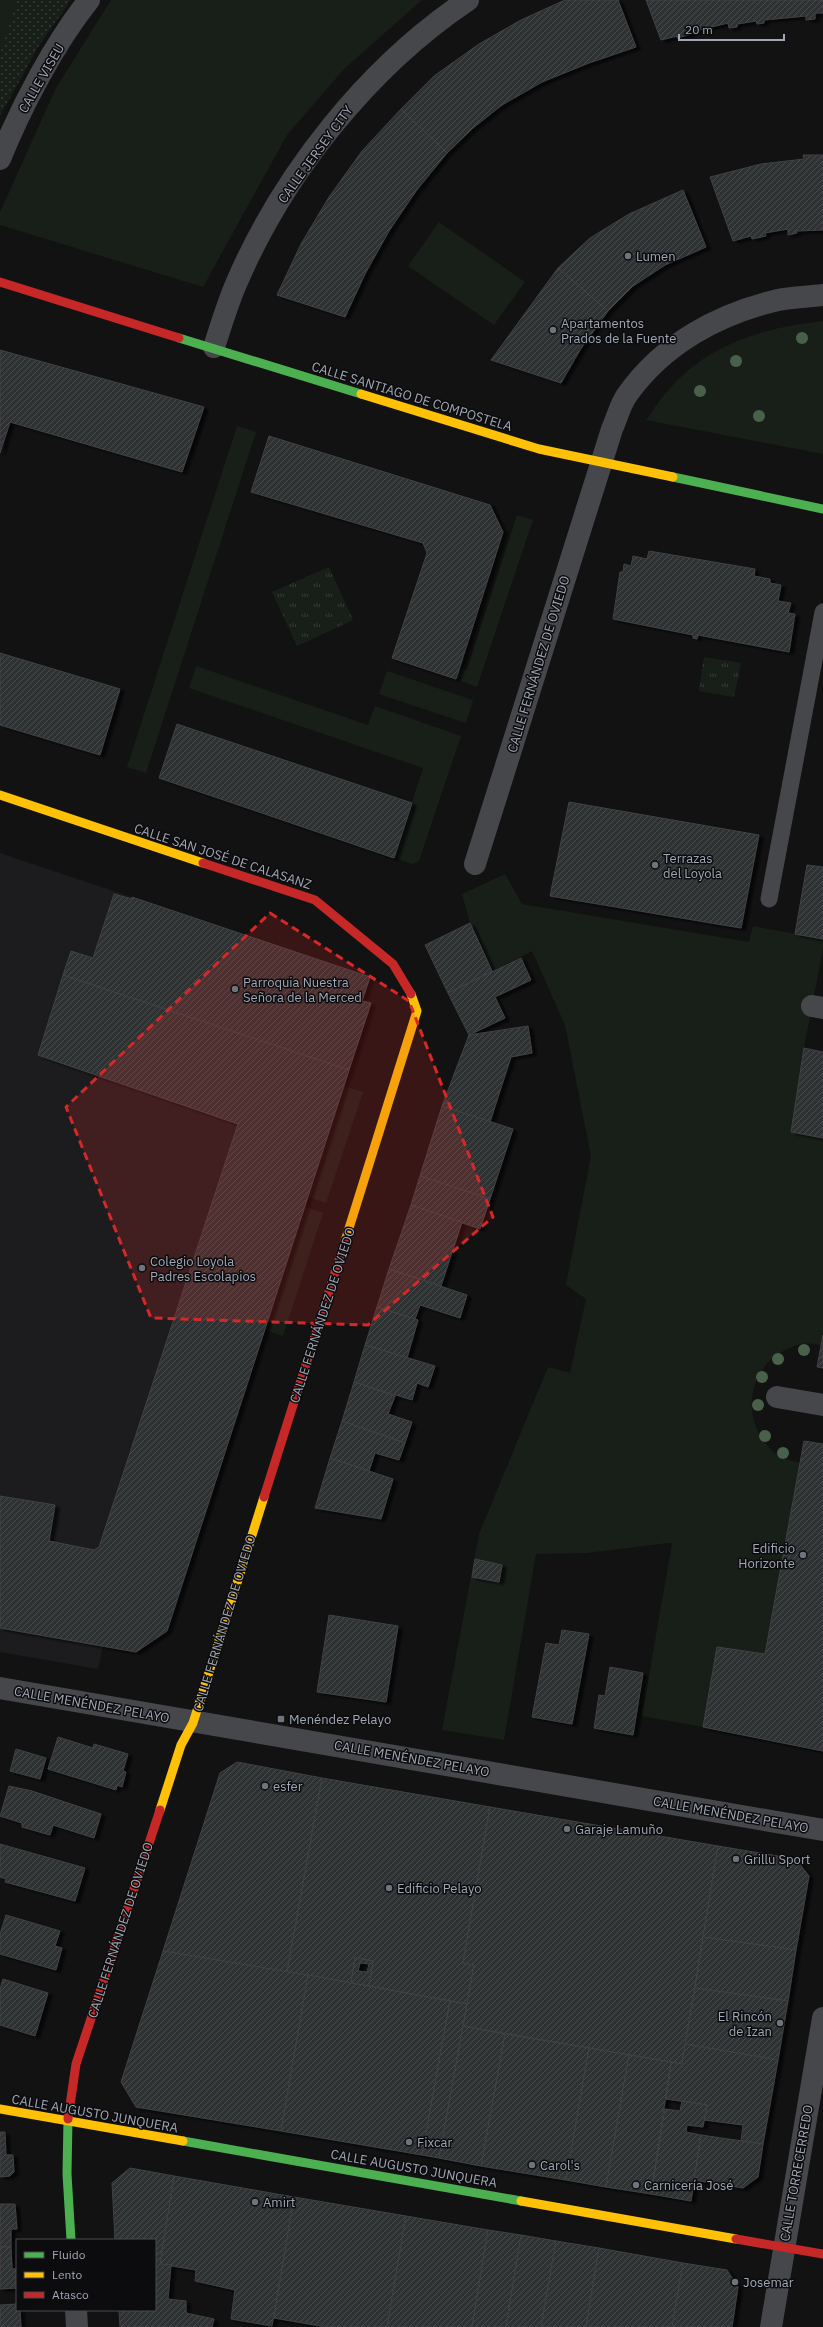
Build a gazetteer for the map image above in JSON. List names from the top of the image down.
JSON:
{
  "streets": {
    "street": [
      "CALLE VISEU",
      "CALLE JERSEY CITY",
      "CALLE SANTIAGO DE COMPOSTELA",
      "CALLE FERNÁNDEZ DE OVIEDO",
      "CALLE SAN JOSÉ DE CALASANZ",
      "CALLE MENÉNDEZ PELAYO",
      "CALLE AUGUSTO JUNQUERA",
      "CALLE TORRECERREDO"
    ]
  },
  "crossings": [
    ["CALLE JERSEY CITY", "CALLE SANTIAGO DE COMPOSTELA"],
    ["CALLE SANTIAGO DE COMPOSTELA", "CALLE FERNÁNDEZ DE OVIEDO"],
    ["CALLE FERNÁNDEZ DE OVIEDO", "CALLE SAN JOSÉ DE CALASANZ"],
    ["CALLE FERNÁNDEZ DE OVIEDO", "CALLE MENÉNDEZ PELAYO"],
    ["CALLE FERNÁNDEZ DE OVIEDO", "CALLE AUGUSTO JUNQUERA"],
    ["CALLE AUGUSTO JUNQUERA", "CALLE TORRECERREDO"]
  ],
  "places": {
    "other": [
      "Lumen",
      "Apartamentos Prados de la Fuente",
      "Terrazas del Loyola",
      "Parroquia Nuestra Señora de la Merced",
      "Colegio Loyola Padres Escolapios",
      "Edificio Horizonte",
      "esfer",
      "Garaje Lamuño",
      "Grillu Sport",
      "Edificio Pelayo",
      "El Rincón de Izan",
      "Fixcar",
      "Carol's",
      "Carnicería José",
      "Amirt",
      "Josemar"
    ],
    "transit": ["Menéndez Pelayo"]
  },
  "legend": ["Fluido", "Lento", "Atasco"],
  "scale_bar": "20 m"
}
